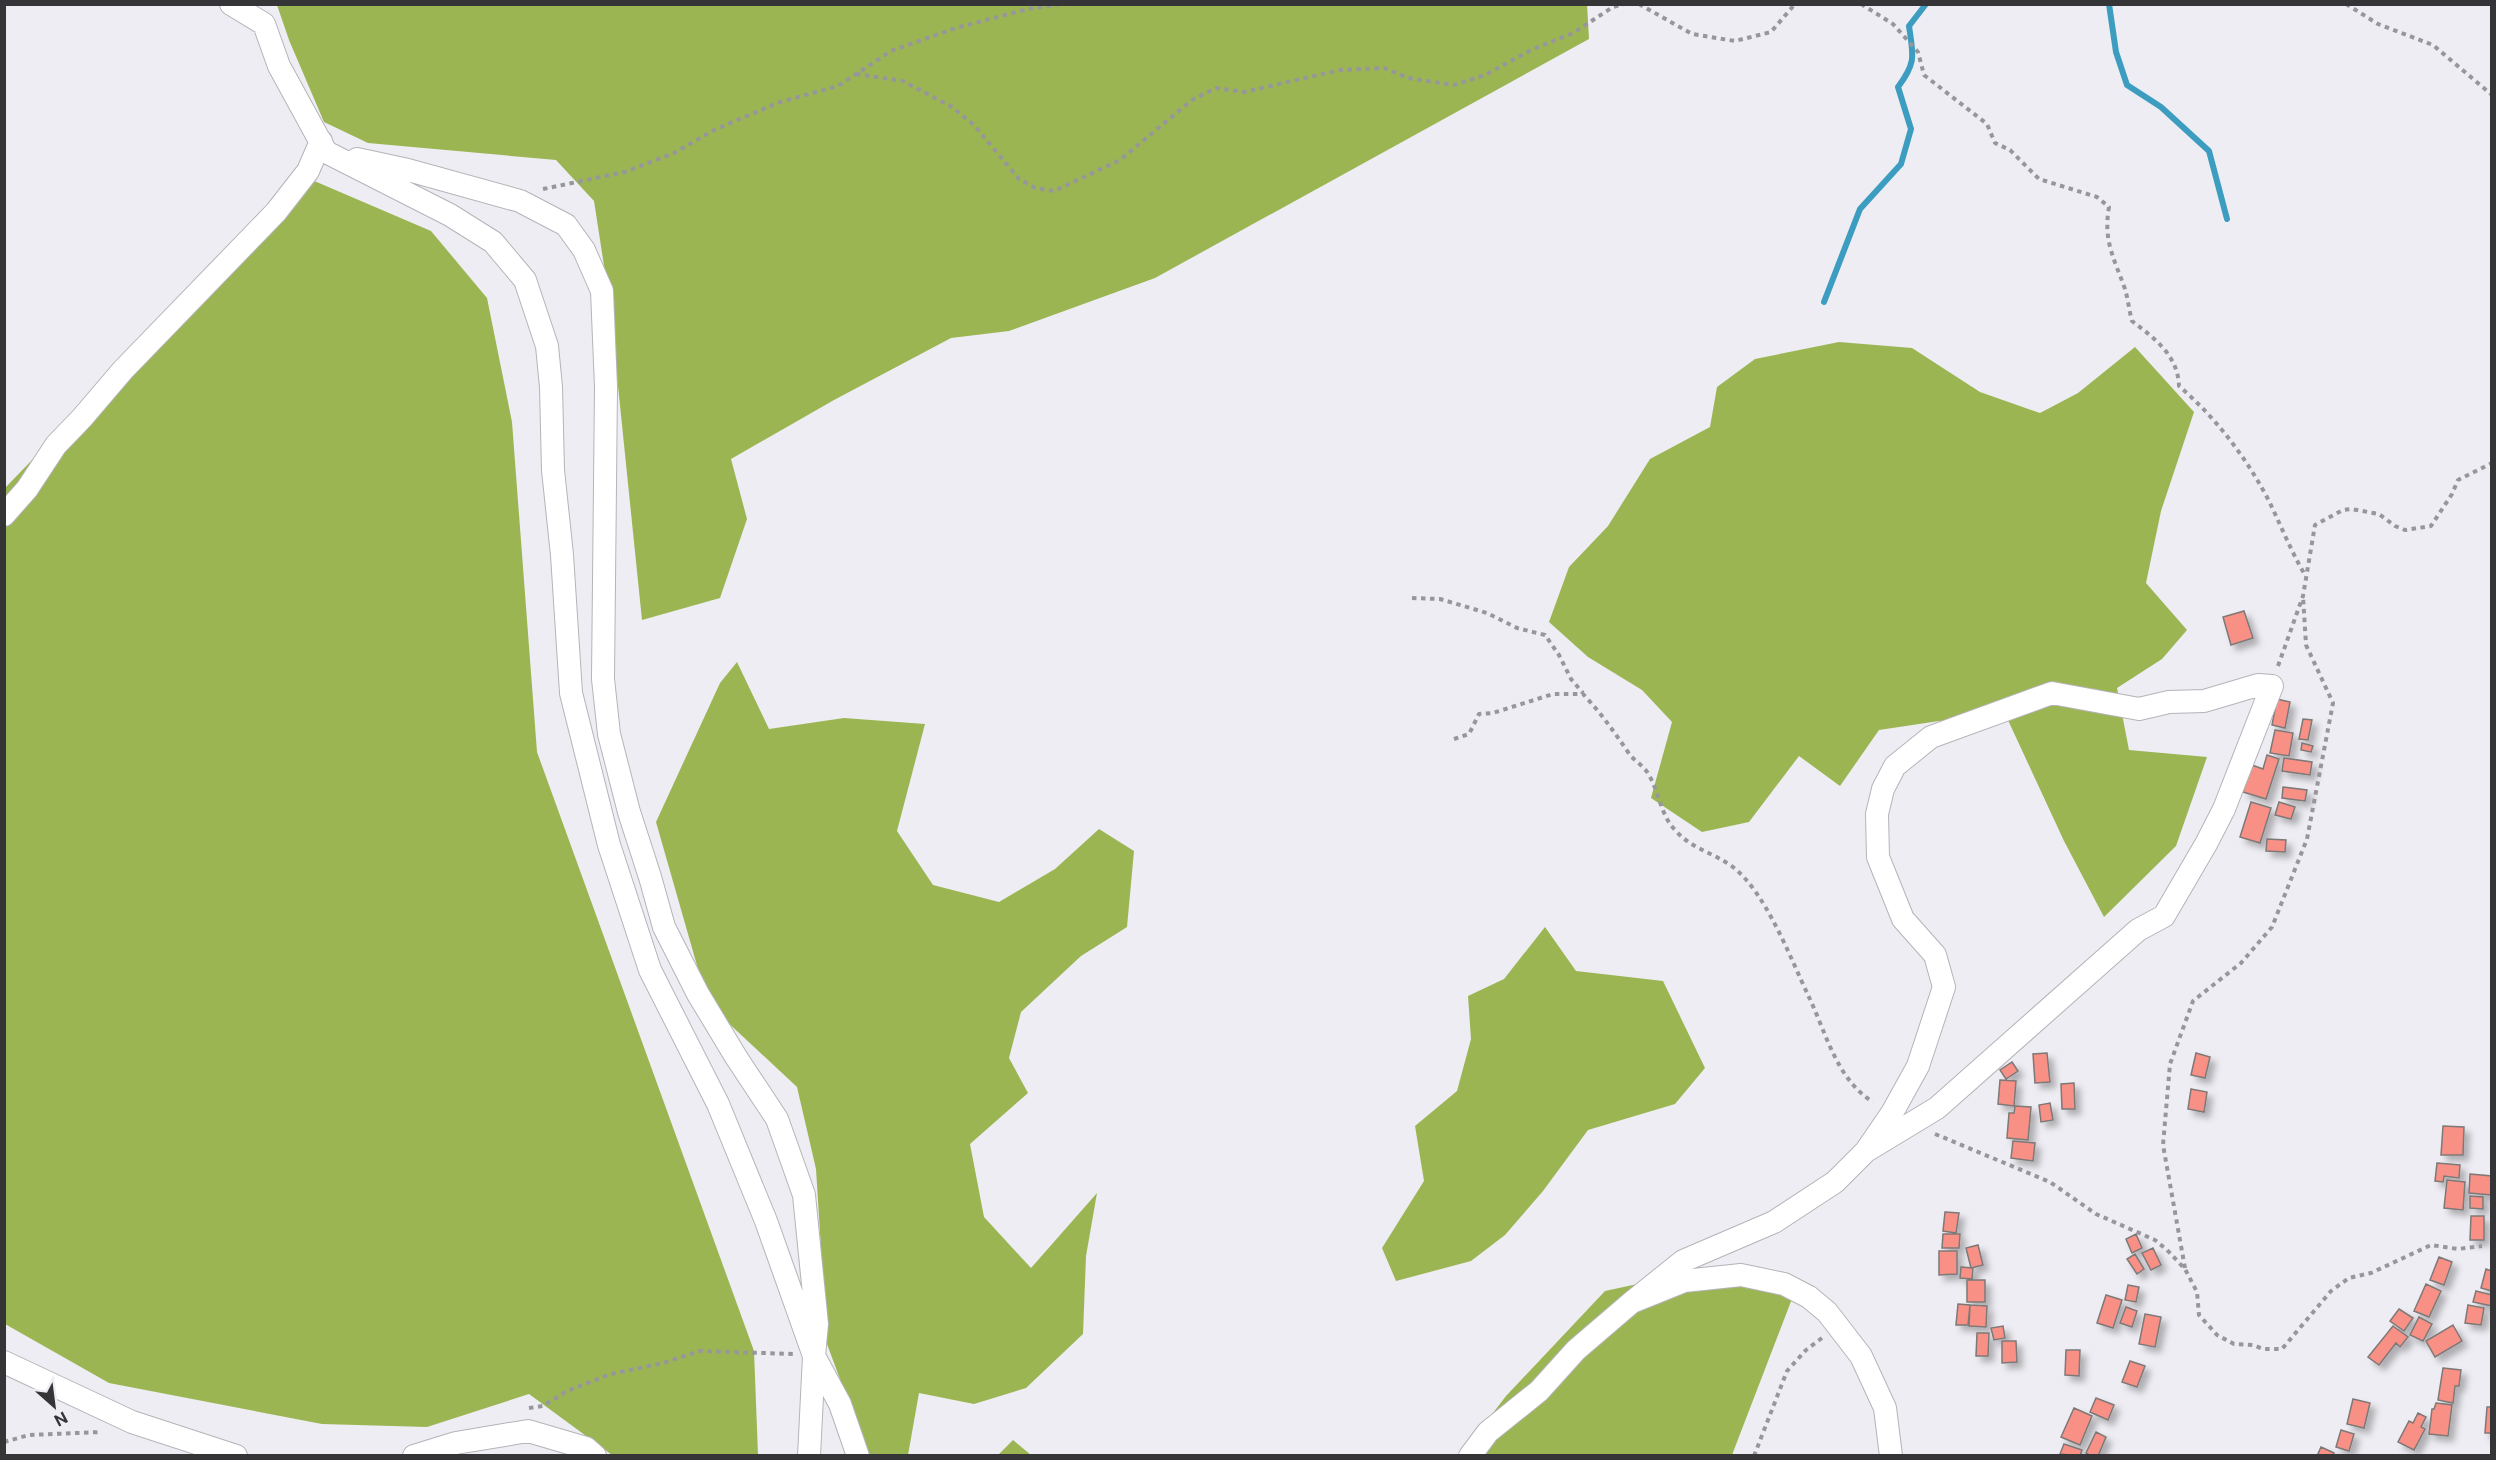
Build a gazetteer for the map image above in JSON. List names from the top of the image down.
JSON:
{
  "north": "bottom right"
}
